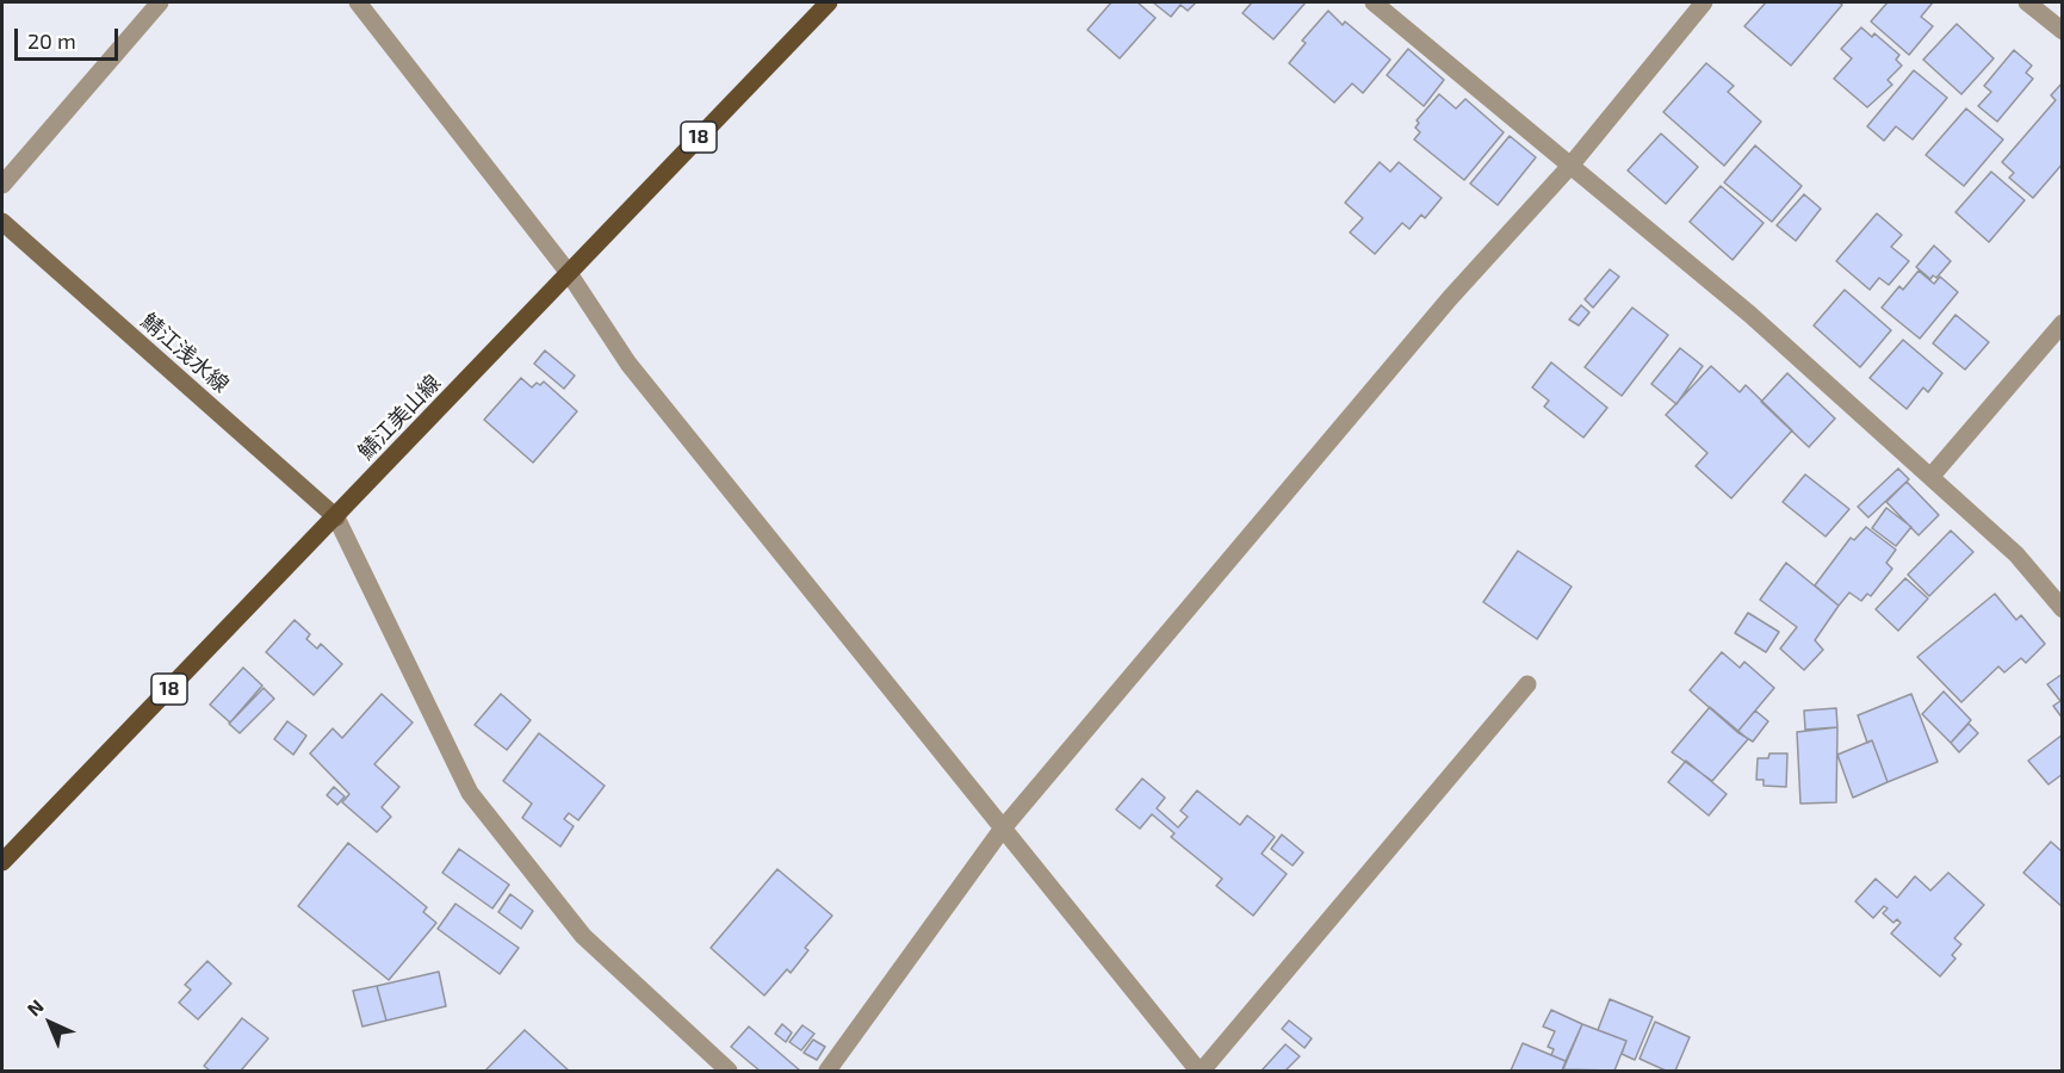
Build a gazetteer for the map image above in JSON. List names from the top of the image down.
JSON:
{
  "streets": {
    "main road": ["18", "鯖江浅水線", "鯖江美山線"]
  },
  "crossings": [
    ["鯖江浅水線", "鯖江美山線"]
  ],
  "scale_bar": "20 m",
  "north": "top left"
}
